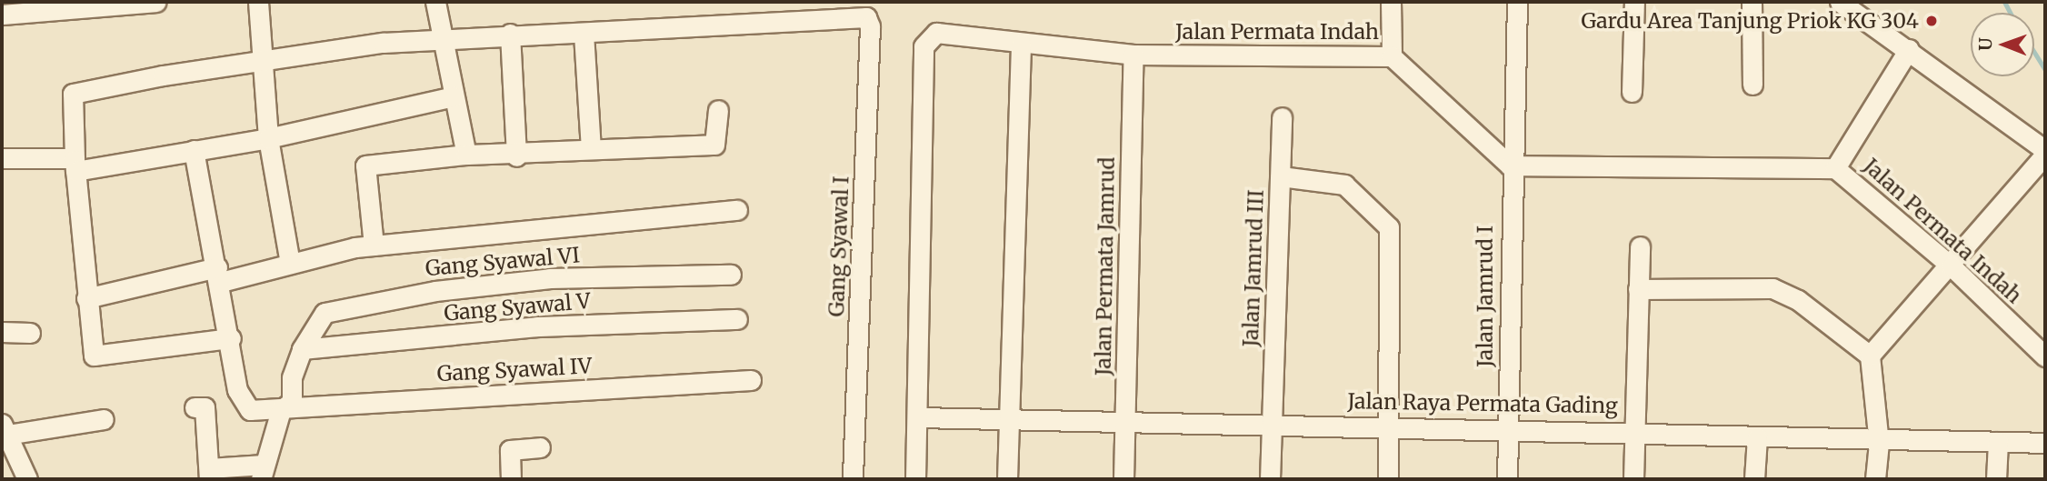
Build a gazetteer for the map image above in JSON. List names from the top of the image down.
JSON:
{
  "streets": {
    "street": [
      "Jalan Permata Indah",
      "Gang Syawal I",
      "Gang Syawal VI",
      "Jalan Permata Jamrud",
      "Jalan Jamrud III",
      "Jalan Jamrud I",
      "Gang Syawal V",
      "Gang Syawal IV",
      "Jalan Raya Permata Gading"
    ]
  },
  "crossings": [
    ["Jalan Permata Indah", "Jalan Permata Jamrud"],
    ["Jalan Permata Indah", "Jalan Jamrud I"],
    ["Gang Syawal VI", "Gang Syawal V"],
    ["Gang Syawal VI", "Gang Syawal IV"],
    ["Jalan Permata Jamrud", "Jalan Raya Permata Gading"],
    ["Jalan Jamrud III", "Jalan Raya Permata Gading"],
    ["Jalan Jamrud I", "Jalan Raya Permata Gading"]
  ],
  "places": ["Gardu Area Tanjung Priok KG 304"],
  "north": "left"
}
